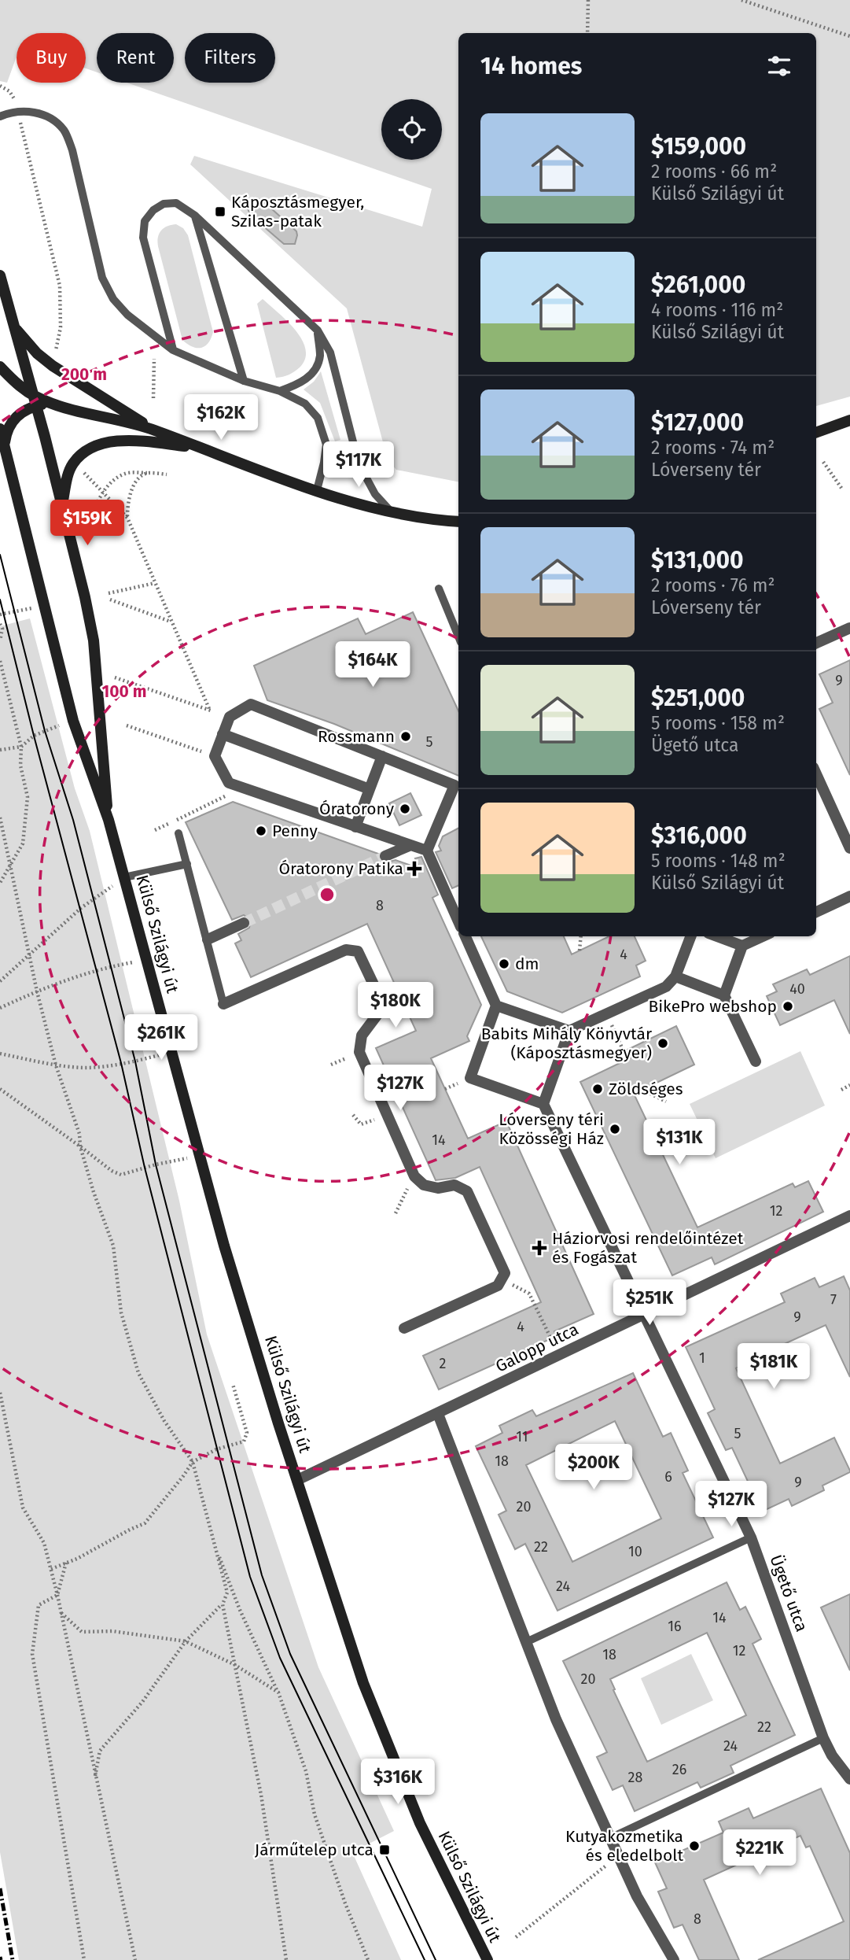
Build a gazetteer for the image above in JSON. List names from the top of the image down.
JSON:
{
  "streets": {
    "street": ["Külső Szilágyi út", "Galopp utca", "Ügető utca"]
  },
  "crossings": [
    ["Külső Szilágyi út", "Galopp utca"],
    ["Galopp utca", "Ügető utca"]
  ],
  "places": {
    "transit": ["Káposztásmegyer, Szilas-patak", "Járműtelep utca"],
    "other": [
      "Rossmann",
      "Óratorony",
      "Penny",
      "dm",
      "BikePro webshop",
      "Babits Mihály Könyvtár (Káposztásmegyer)",
      "Zöldséges",
      "Lóverseny téri Közösségi Ház",
      "Kutyakozmetika és eledelbolt"
    ],
    "health": ["Óratorony Patika", "Háziorvosi rendelőintézet és Fogászat"]
  },
  "house_numbers": [
    "9",
    "5",
    "8",
    "4",
    "40",
    "14",
    "12",
    "7",
    "9",
    "4",
    "1",
    "2",
    "5",
    "11",
    "18",
    "6",
    "9",
    "20",
    "22",
    "10",
    "24",
    "14",
    "16",
    "12",
    "18",
    "20",
    "22",
    "24",
    "26",
    "28",
    "8"
  ],
  "page": {
    "chip": ["Buy", "Rent", "Filters"],
    "heading": "14 homes",
    "list": [
      {
        "name": "$159,000",
        "note": "2 rooms · 66 m² · Külső Szilágyi út"
      },
      {
        "name": "$261,000",
        "note": "4 rooms · 116 m² · Külső Szilágyi út"
      },
      {
        "name": "$127,000",
        "note": "2 rooms · 74 m² · Lóverseny tér"
      },
      {
        "name": "$131,000",
        "note": "2 rooms · 76 m² · Lóverseny tér"
      },
      {
        "name": "$251,000",
        "note": "5 rooms · 158 m² · Ügető utca"
      },
      {
        "name": "$316,000",
        "note": "5 rooms · 148 m² · Külső Szilágyi út"
      }
    ],
    "price": [
      "$162K",
      "$117K",
      "$159K",
      "$164K",
      "$180K",
      "$261K",
      "$127K",
      "$131K",
      "$251K",
      "$181K",
      "$200K",
      "$127K",
      "$316K",
      "$221K"
    ]
  },
  "rings": ["200 m", "100 m"]
}
